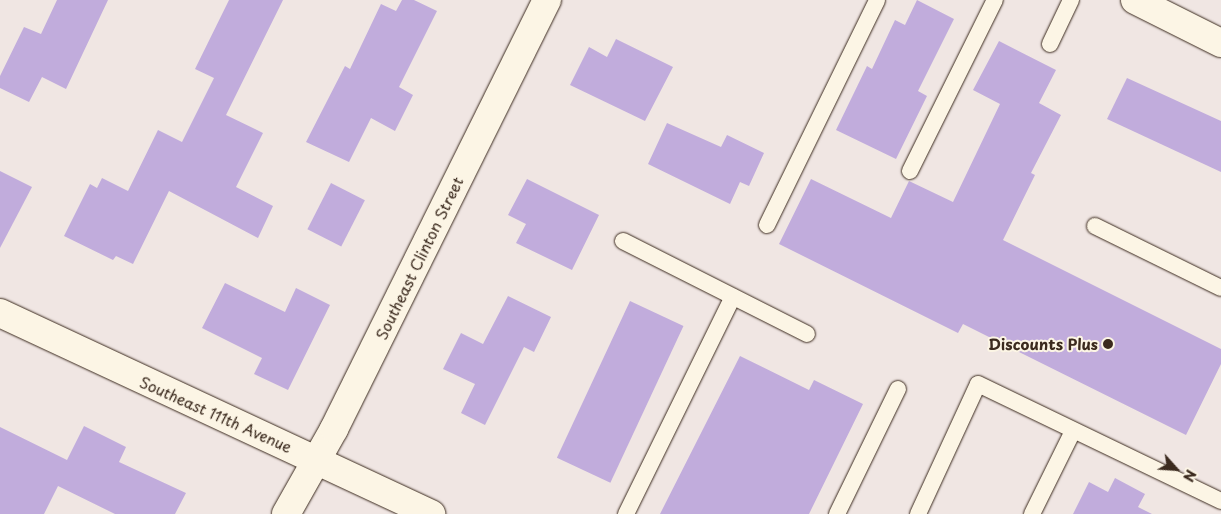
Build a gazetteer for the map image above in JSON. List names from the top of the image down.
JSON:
{
  "streets": {
    "street": ["Southeast Clinton Street", "Southeast 111th Avenue"]
  },
  "crossings": [
    ["Southeast Clinton Street", "Southeast 111th Avenue"]
  ],
  "places": ["Discounts Plus"],
  "north": "bottom right"
}
